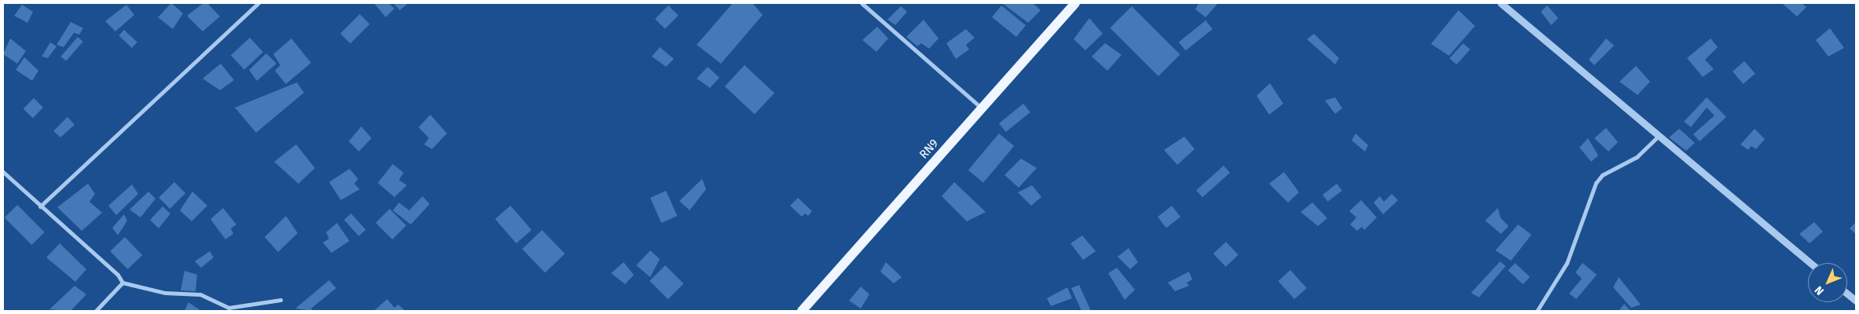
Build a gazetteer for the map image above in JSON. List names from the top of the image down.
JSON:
{
  "streets": {
    "main road": ["RN9"]
  },
  "north": "bottom left"
}
